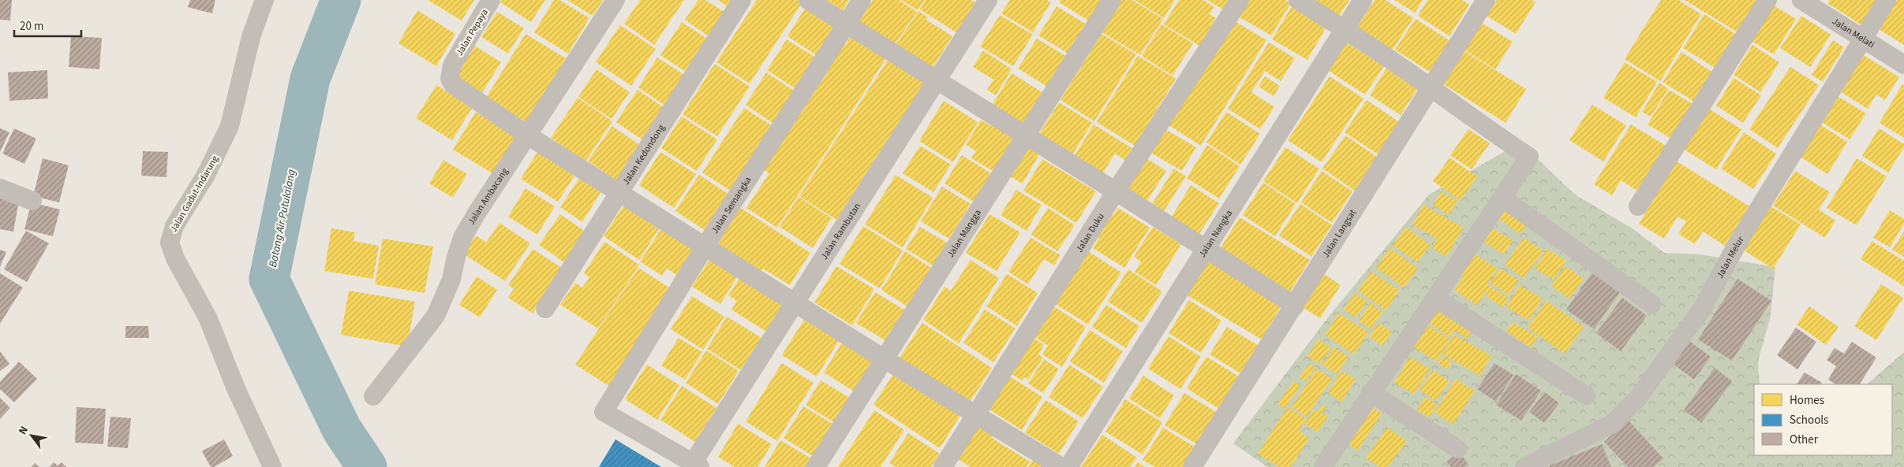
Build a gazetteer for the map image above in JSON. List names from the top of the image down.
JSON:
{
  "streets": {
    "street": [
      "Jalan Pepaya",
      "Jalan Melati",
      "Jalan Kedondong",
      "Jalan Gadut-Indarung",
      "Jalan Ambacang",
      "Jalan Semangka",
      "Jalan Rambutan",
      "Jalan Duku",
      "Jalan Mangga",
      "Jalan Nangka",
      "Jalan Langsat",
      "Jalan Melur"
    ]
  },
  "crossings": [
    ["Jalan Pepaya", "Jalan Ambacang"],
    ["Jalan Melati", "Jalan Melur"],
    ["Jalan Semangka", "Jalan Rambutan"]
  ],
  "water": ["Batang Air Putulalang"],
  "legend": ["Homes", "Schools", "Other"],
  "scale_bar": "20 m",
  "north": "top left"
}
